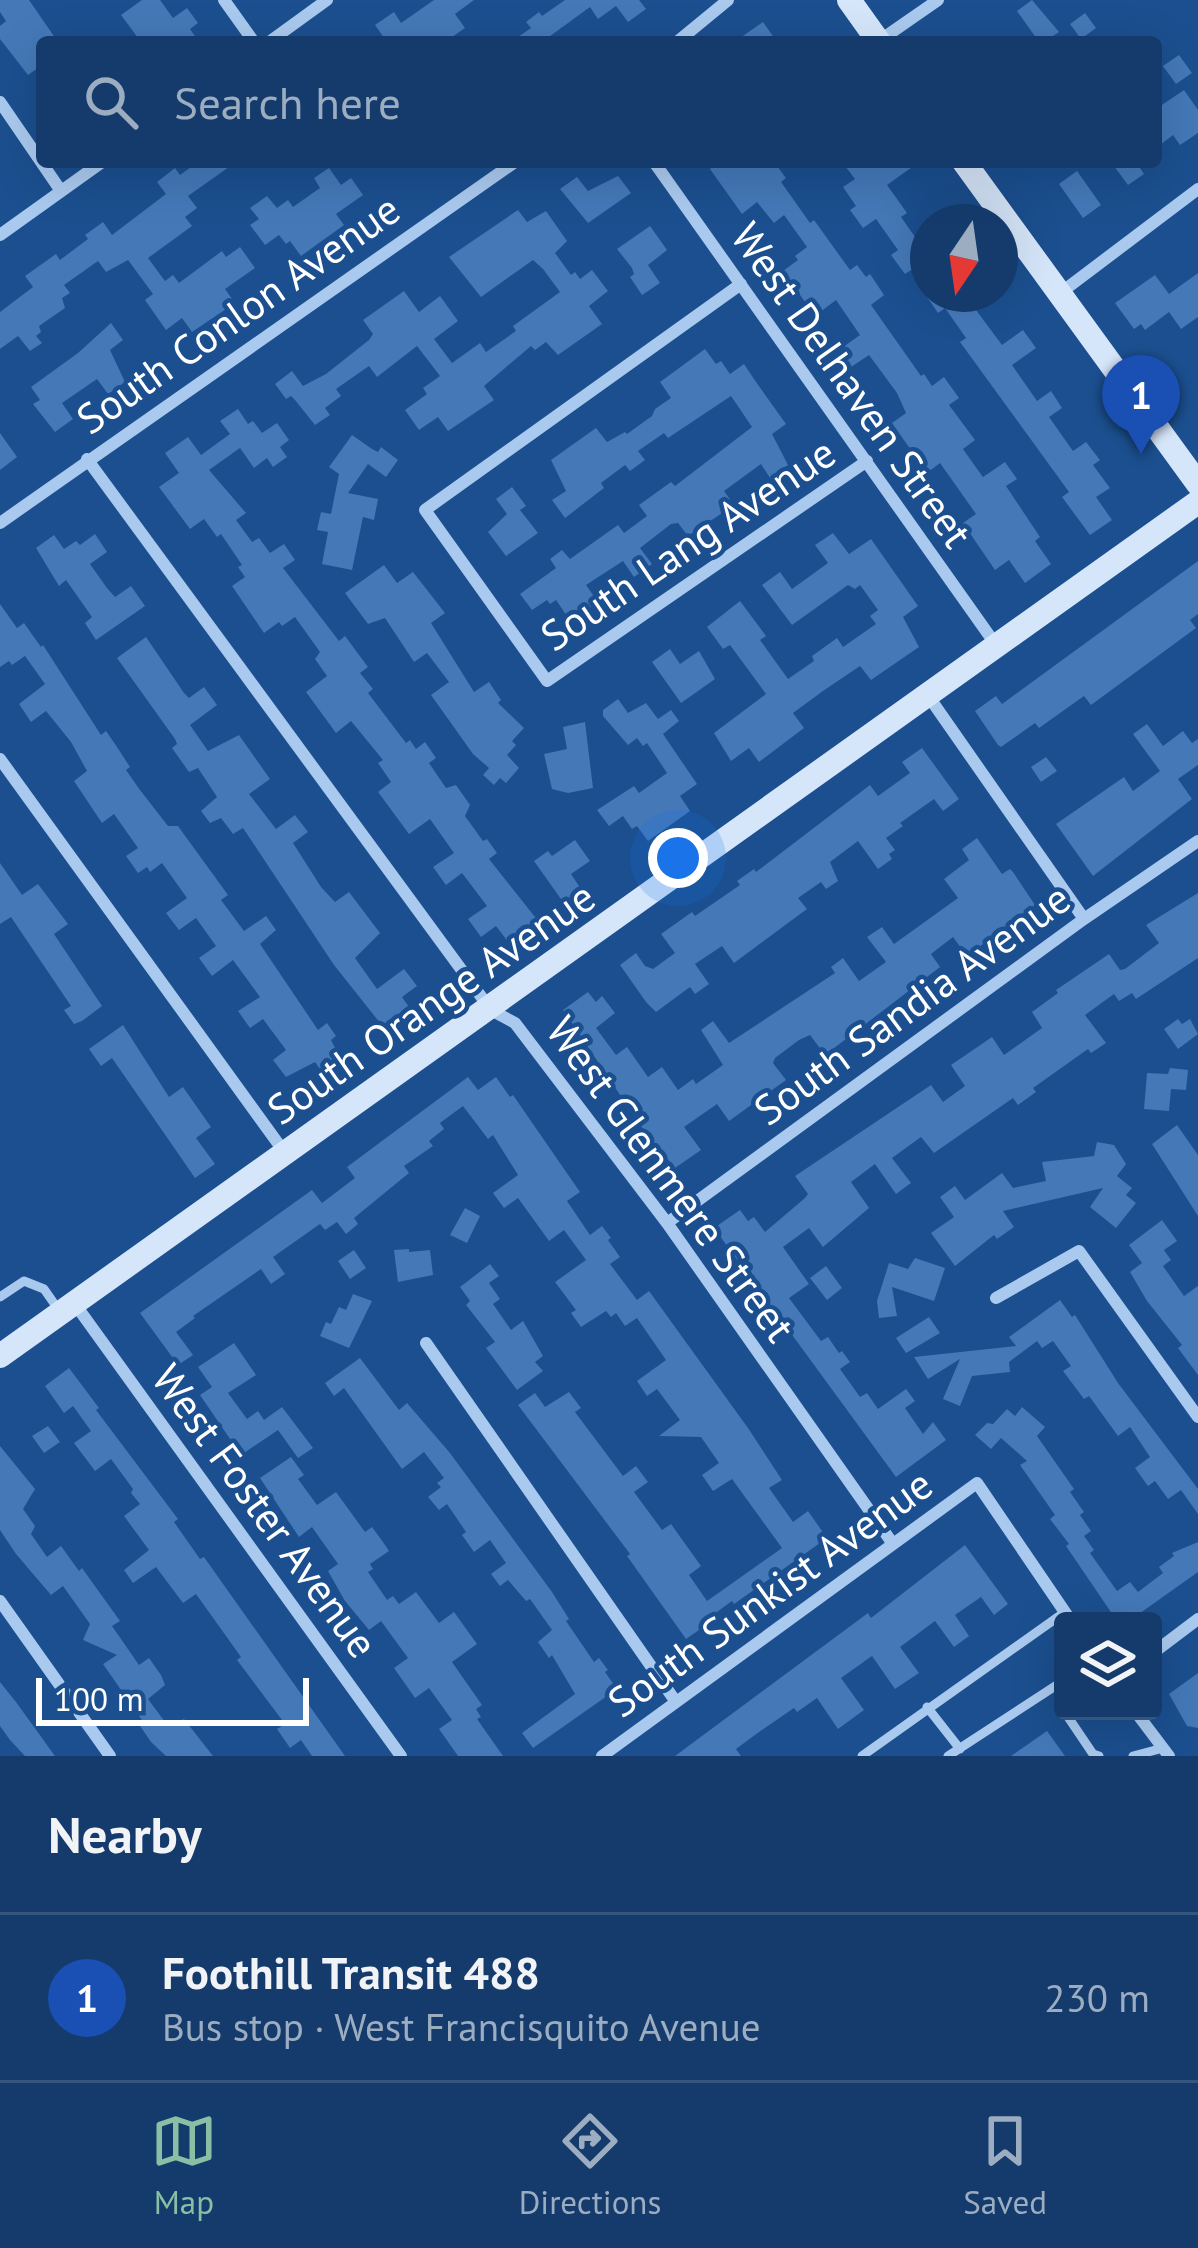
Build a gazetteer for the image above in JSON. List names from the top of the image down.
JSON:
{
  "streets": {
    "street": [
      "South Conlon Avenue",
      "West Delhaven Street",
      "South Lang Avenue",
      "South Orange Avenue",
      "South Sandia Avenue",
      "West Glenmere Street",
      "West Foster Avenue",
      "South Sunkist Avenue"
    ]
  },
  "crossings": [
    ["South Conlon Avenue", "West Glenmere Street"],
    ["West Delhaven Street", "South Lang Avenue"],
    ["West Delhaven Street", "South Orange Avenue"],
    ["South Orange Avenue", "West Glenmere Street"],
    ["South Orange Avenue", "West Foster Avenue"],
    ["South Sandia Avenue", "West Glenmere Street"],
    ["West Glenmere Street", "South Sunkist Avenue"]
  ],
  "scale_bar": "100 m",
  "north": "bottom",
  "page": {
    "search": "Search here",
    "pins": "1",
    "scale": "100 m",
    "heading": "Nearby",
    "list": [
      {
        "mark": "1",
        "name": "Foothill Transit 488",
        "note": "Bus stop · West Francisquito Avenue",
        "value": "230 m"
      }
    ],
    "nav": ["Map", "Directions", "Saved"]
  }
}
